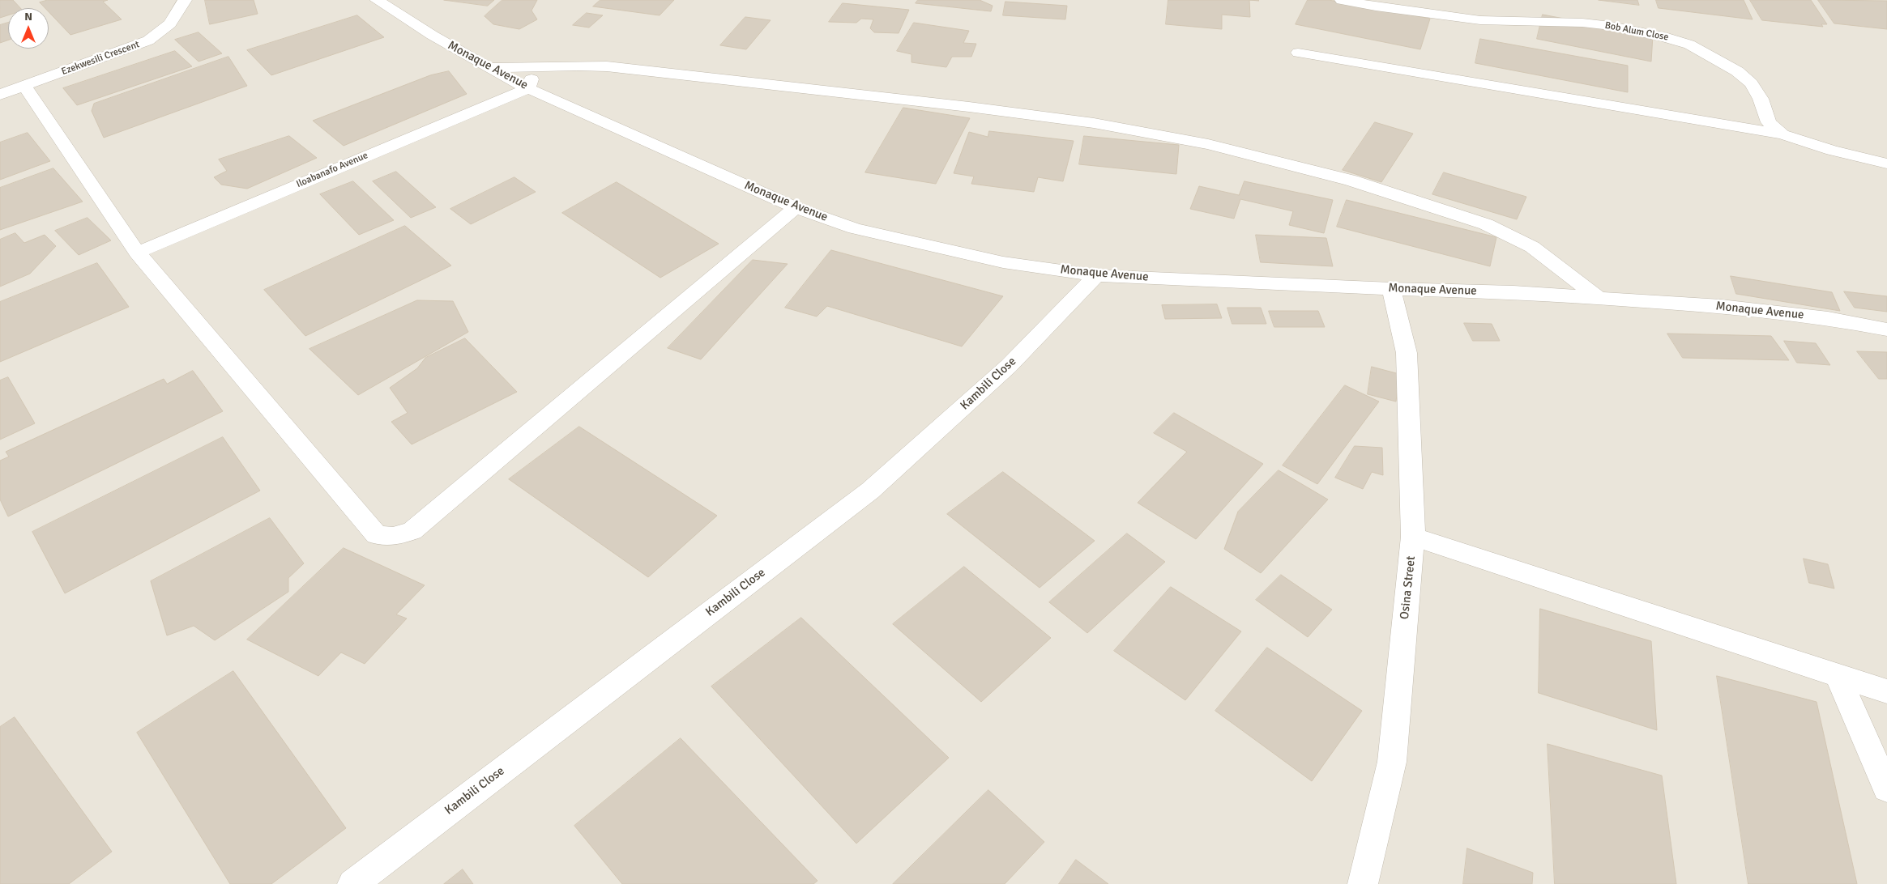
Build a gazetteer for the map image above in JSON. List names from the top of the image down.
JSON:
{
  "streets": {
    "street": [
      "Bob Alum Close",
      "Ezekwesili Crescent",
      "Monaque Avenue",
      "Iloabanafo Avenue",
      "Kambili Close",
      "Osina Street"
    ]
  },
  "crossings": [
    ["Monaque Avenue", "Iloabanafo Avenue"],
    ["Monaque Avenue", "Kambili Close"],
    ["Monaque Avenue", "Osina Street"]
  ],
  "north": "top"
}
